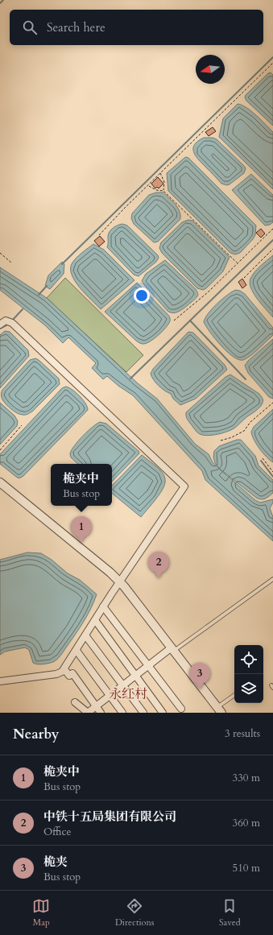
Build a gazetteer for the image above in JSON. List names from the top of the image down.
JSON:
{
  "districts": ["永红村"],
  "north": "left",
  "page": {
    "search": "Search here",
    "popup": ["桅夹中", "Bus stop"],
    "pins": ["1", "2", "3"],
    "heading": ["Nearby", "3 results"],
    "list": [
      {
        "mark": "1",
        "name": "桅夹中",
        "note": "Bus stop",
        "value": "330 m"
      },
      {
        "mark": "2",
        "name": "中铁十五局集团有限公司",
        "note": "Office",
        "value": "360 m"
      },
      {
        "mark": "3",
        "name": "桅夹",
        "note": "Bus stop",
        "value": "510 m"
      }
    ],
    "nav": ["Map", "Directions", "Saved"]
  }
}
